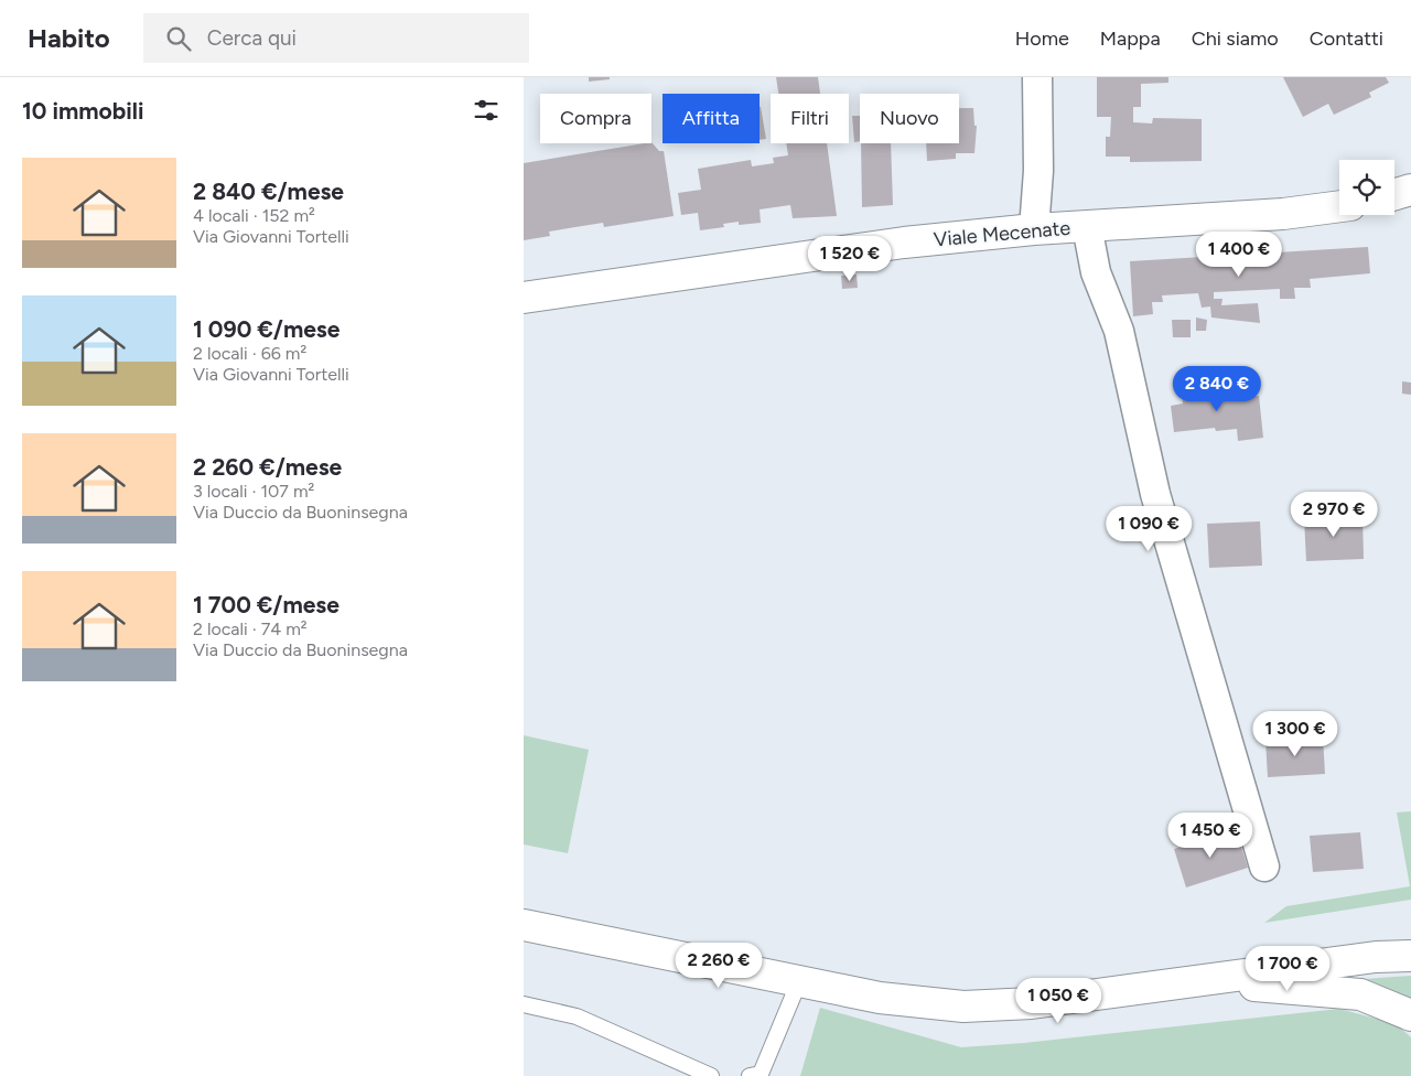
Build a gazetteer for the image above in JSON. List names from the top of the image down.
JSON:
{
  "streets": {
    "main road": ["Viale Mecenate"]
  },
  "page": {
    "header": "Habito",
    "search": "Cerca qui",
    "nav": [
      "Home",
      "Mappa",
      "Chi siamo",
      "Contatti"
    ],
    "heading": "10 immobili",
    "chip": [
      "Compra",
      "Affitta",
      "Filtri",
      "Nuovo"
    ],
    "list": [
      {
        "name": "2 840 €/mese",
        "note": "4 locali · 152 m² · Via Giovanni Tortelli"
      },
      {
        "name": "1 090 €/mese",
        "note": "2 locali · 66 m² · Via Giovanni Tortelli"
      },
      {
        "name": "2 260 €/mese",
        "note": "3 locali · 107 m² · Via Duccio da Buoninsegna"
      },
      {
        "name": "1 700 €/mese",
        "note": "2 locali · 74 m² · Via Duccio da Buoninsegna"
      }
    ],
    "price": [
      "1 400 €",
      "1 520 €",
      "2 840 €",
      "2 970 €",
      "1 090 €",
      "1 300 €",
      "1 450 €",
      "2 260 €",
      "1 700 €",
      "1 050 €"
    ]
  }
}
